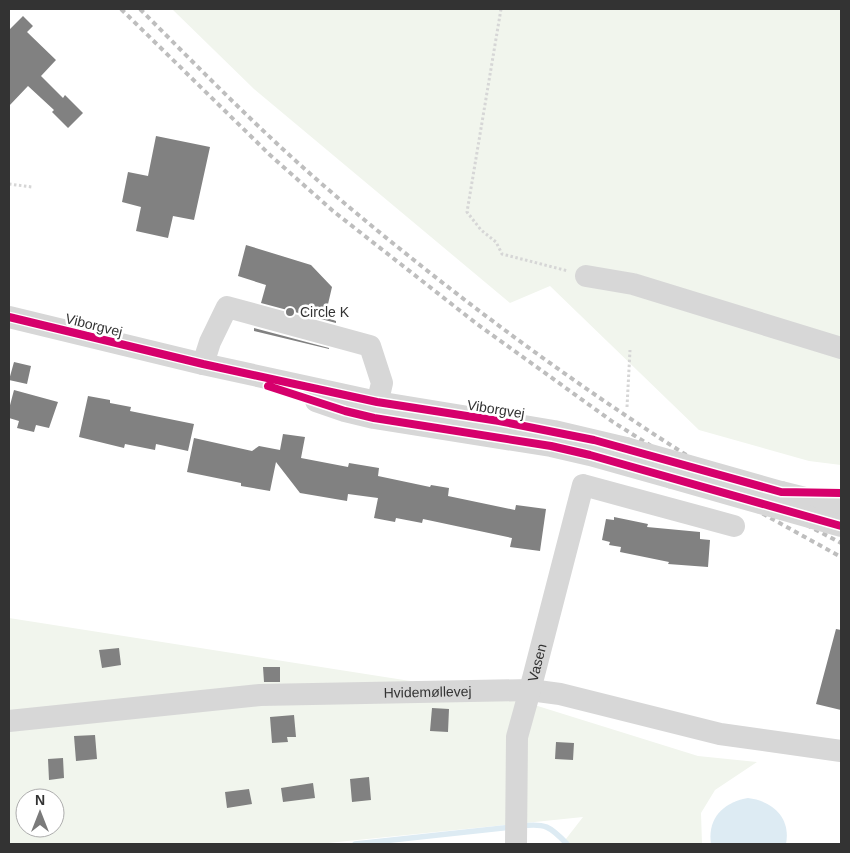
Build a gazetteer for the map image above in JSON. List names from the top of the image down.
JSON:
{
  "streets": {
    "street": ["Viborgvej", "Vasen", "Hvidemøllevej"]
  },
  "crossings": [
    ["Viborgvej", "Vasen"],
    ["Vasen", "Hvidemøllevej"]
  ],
  "places": ["Circle K"],
  "north": "top"
}
